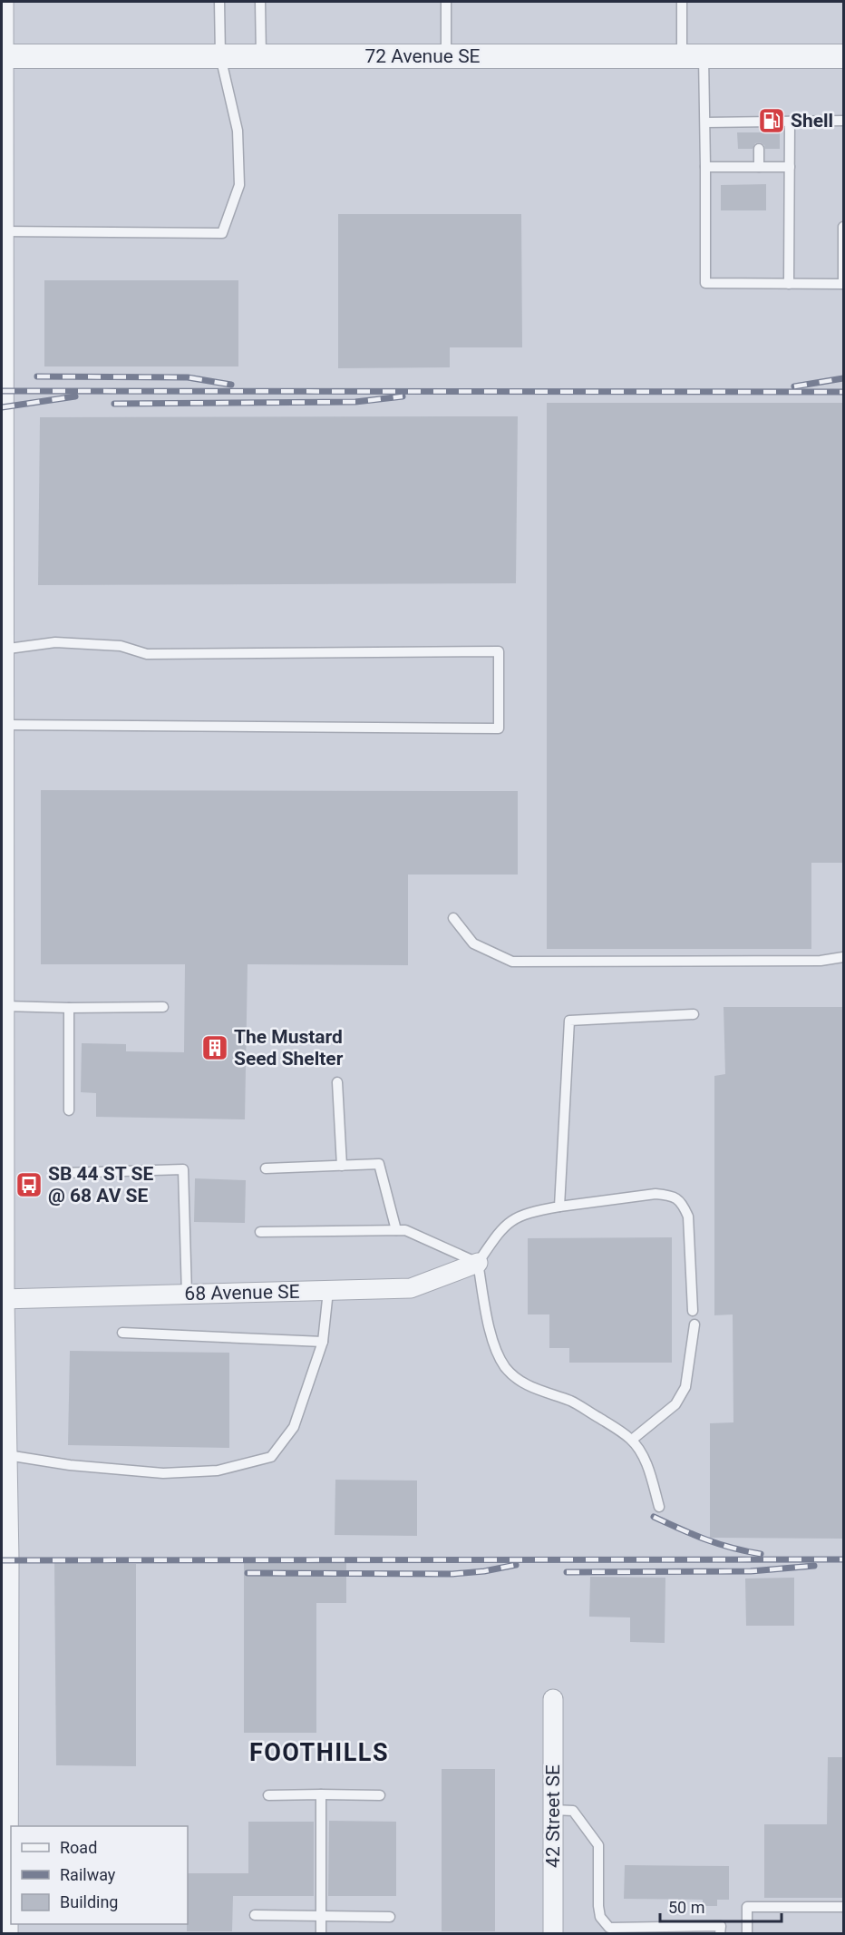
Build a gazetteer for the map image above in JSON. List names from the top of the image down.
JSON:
{
  "streets": {
    "street": ["72 Avenue SE", "68 Avenue SE", "42 Street SE"]
  },
  "districts": ["FOOTHILLS"],
  "places": {
    "fuel station": ["Shell"],
    "building": ["The Mustard Seed Shelter"],
    "bus stop": ["SB 44 ST SE @ 68 AV SE"]
  },
  "legend": ["Road", "Railway", "Building"],
  "scale_bar": "50 m"
}
